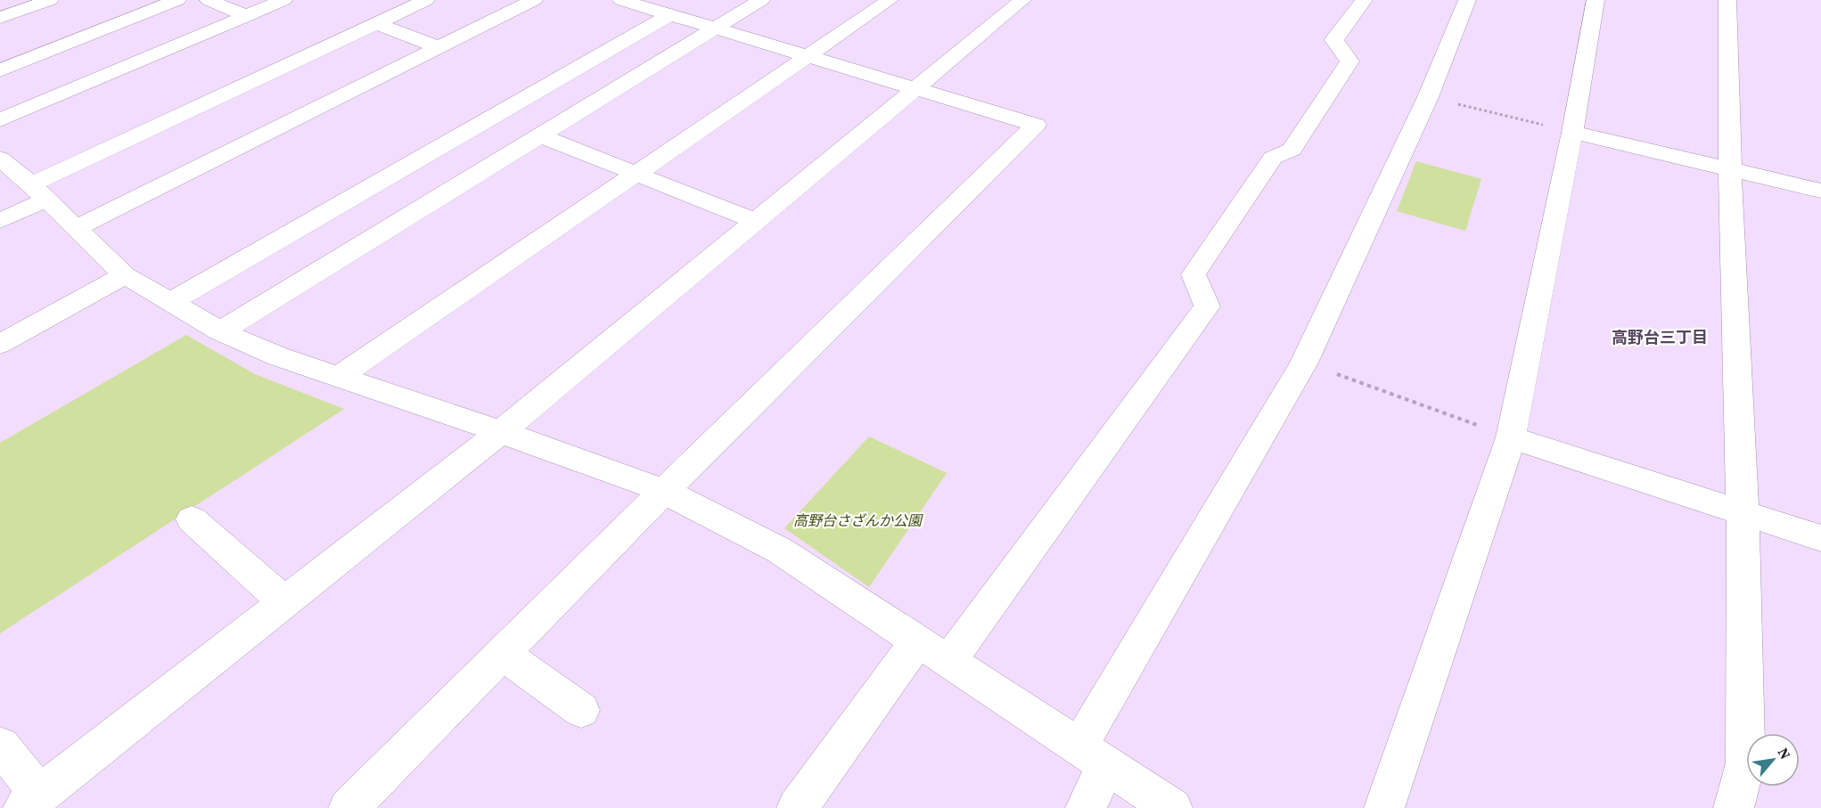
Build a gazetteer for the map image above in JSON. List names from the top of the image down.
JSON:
{
  "districts": ["高野台三丁目"],
  "parks": ["高野台さざんか公園"],
  "north": "top right"
}
